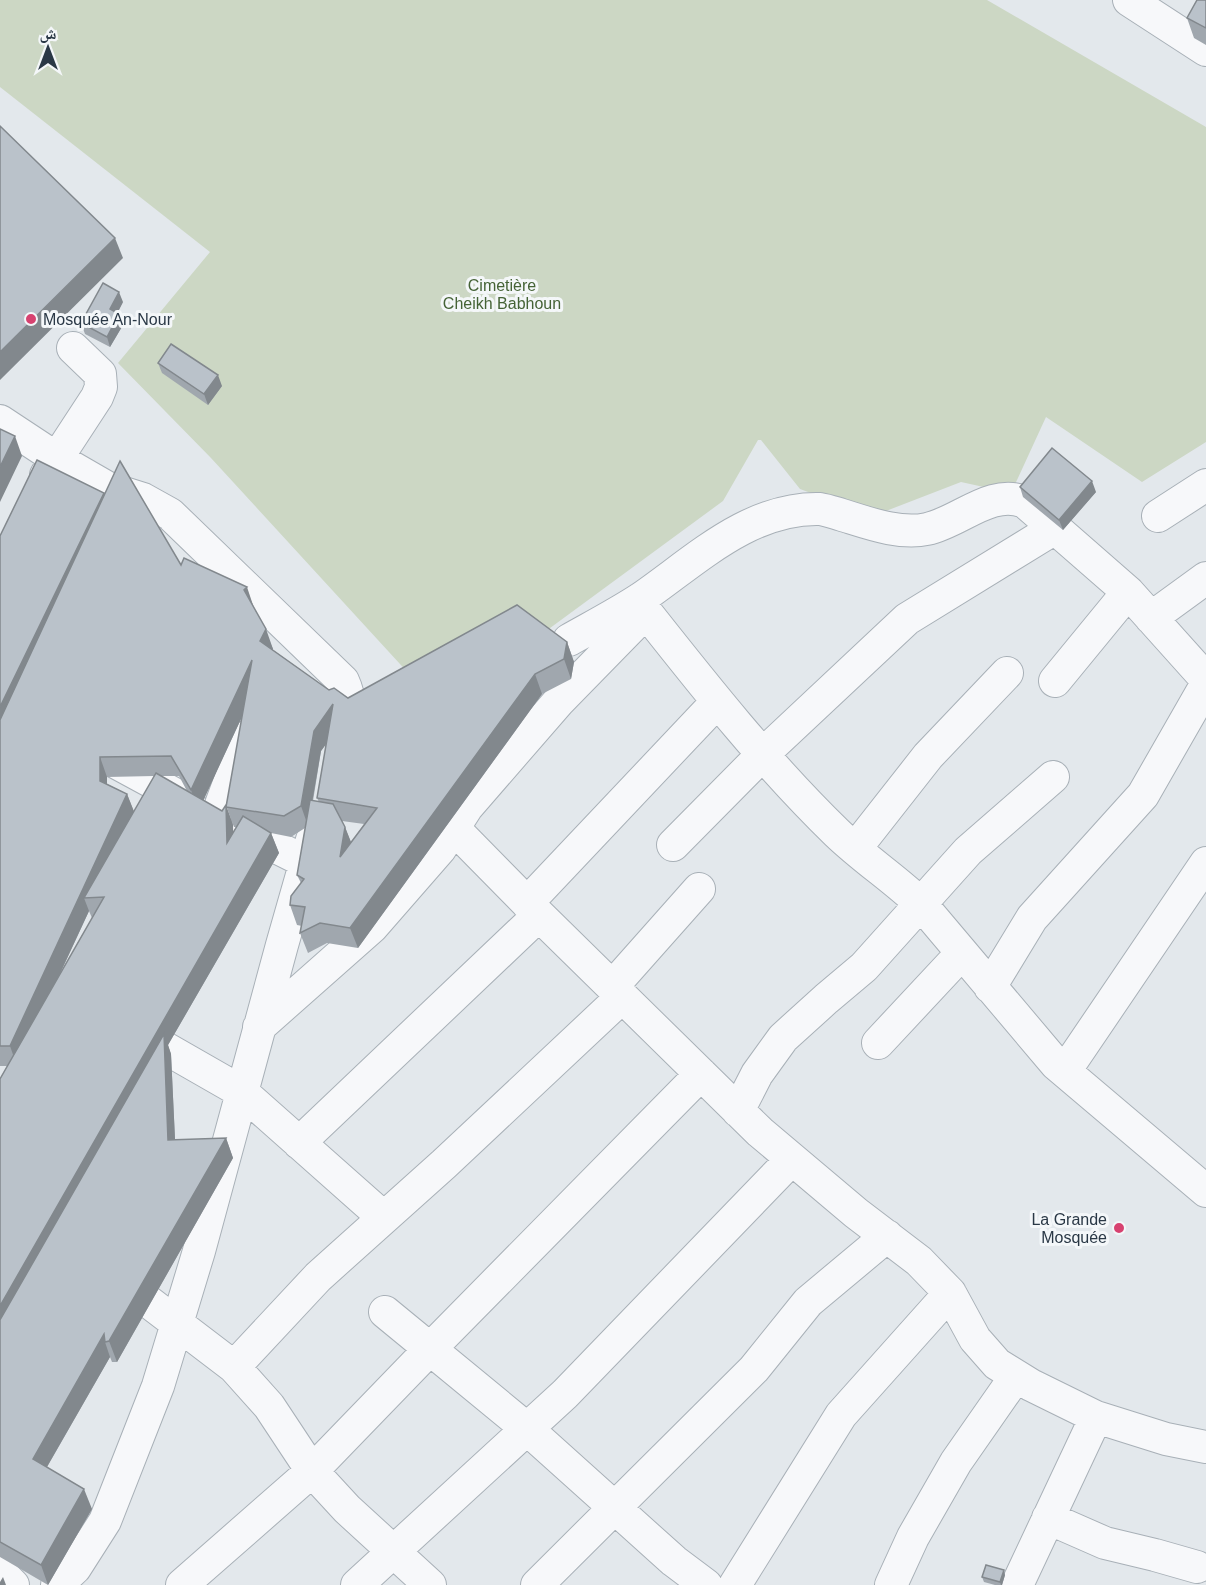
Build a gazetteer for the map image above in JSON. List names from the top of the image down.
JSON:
{
  "parks": ["Cimetière Cheikh Babhoun"],
  "places": ["Mosquée An-Nour", "La Grande Mosquée"],
  "north": "top"
}
